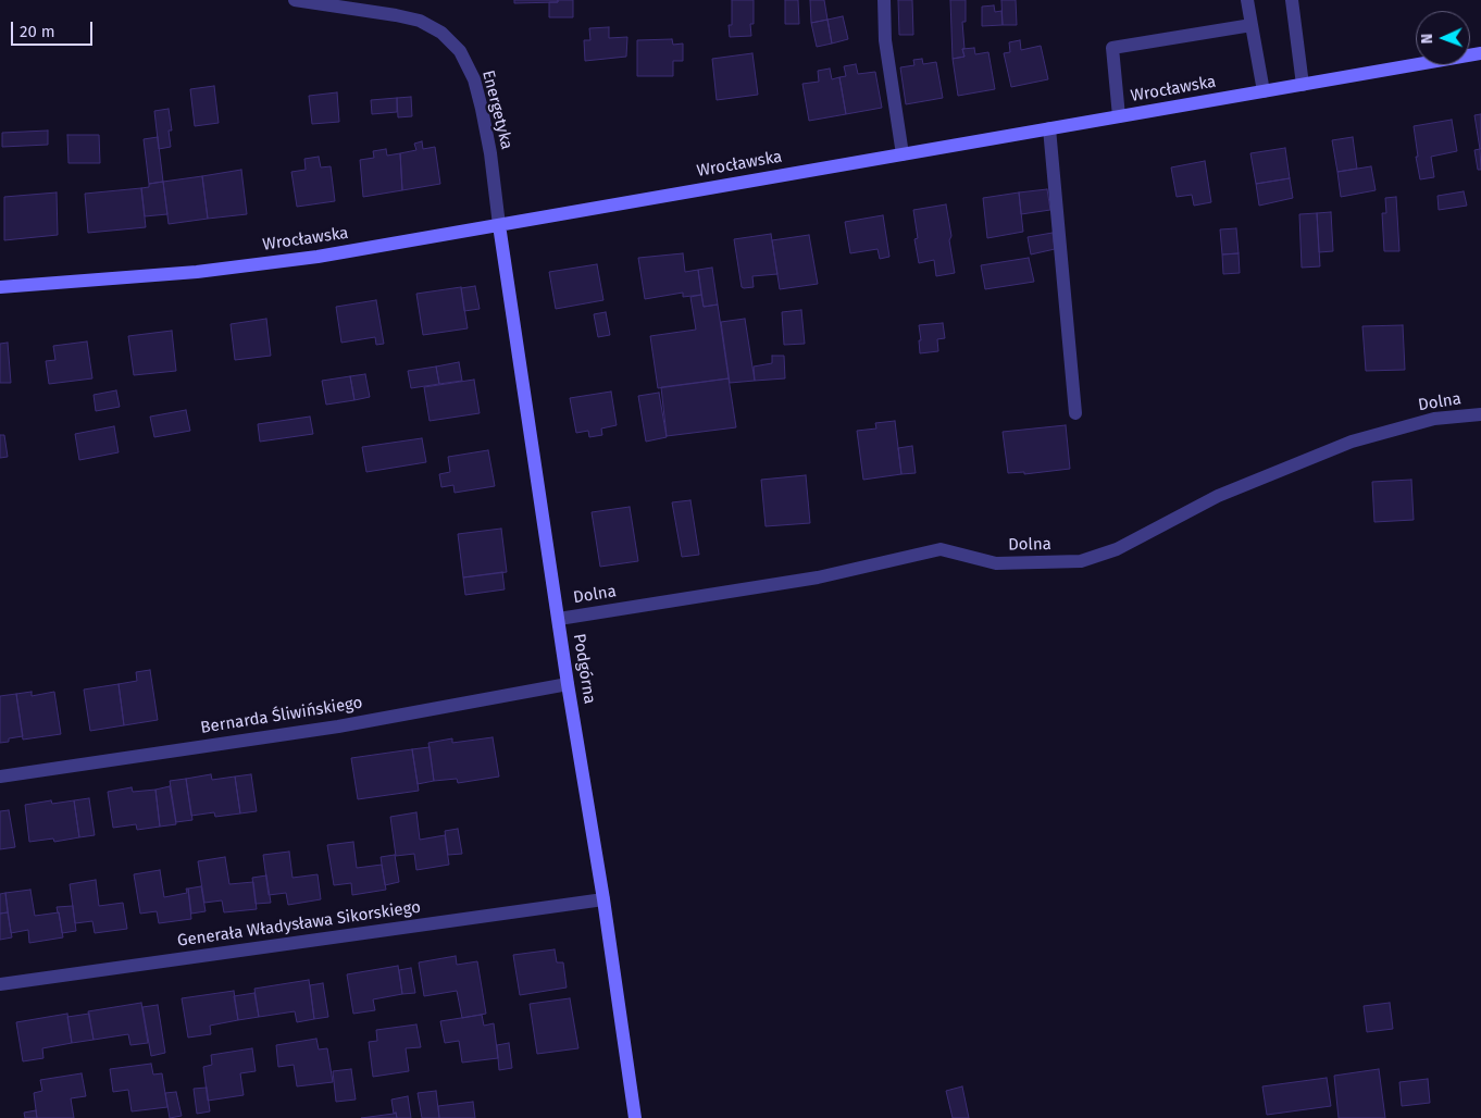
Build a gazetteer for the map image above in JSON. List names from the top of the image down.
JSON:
{
  "streets": {
    "street": [
      "Wrocławska",
      "Energetyka",
      "Dolna",
      "Podgórna",
      "Bernarda Śliwińskiego",
      "Generała Władysława Sikorskiego"
    ]
  },
  "crossings": [
    ["Wrocławska", "Energetyka"],
    ["Wrocławska", "Podgórna"],
    ["Energetyka", "Podgórna"],
    ["Dolna", "Podgórna"],
    ["Podgórna", "Bernarda Śliwińskiego"],
    ["Podgórna", "Generała Władysława Sikorskiego"]
  ],
  "scale_bar": "20 m",
  "north": "left"
}
